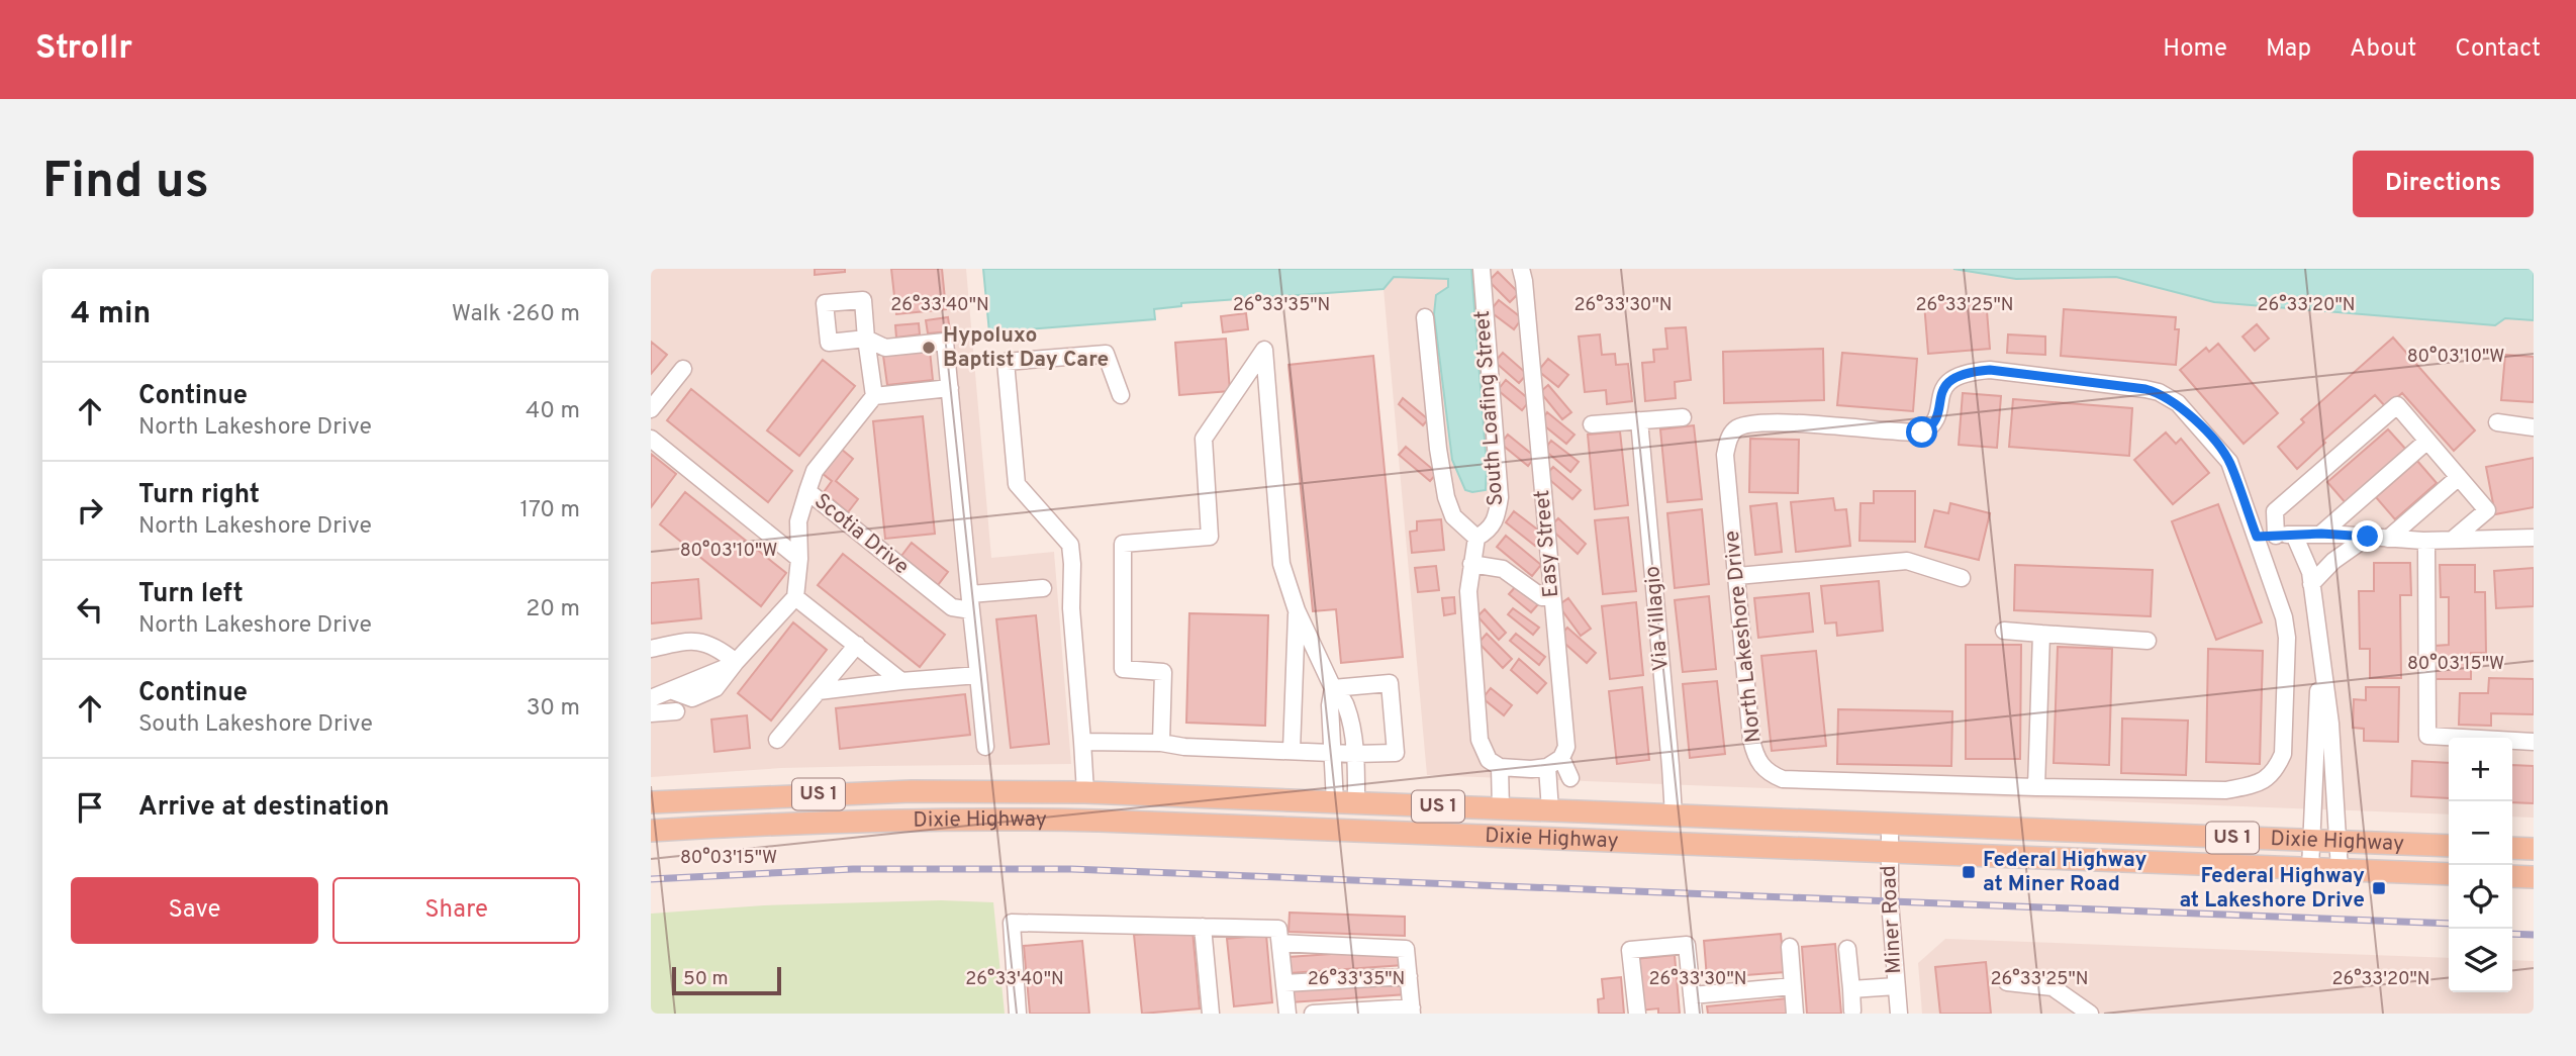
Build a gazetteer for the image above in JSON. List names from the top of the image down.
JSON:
{
  "streets": {
    "main road": ["US 1", "Dixie Highway"],
    "street": [
      "South Loafing Street",
      "Scotia Drive",
      "Easy Street",
      "Via Villagio",
      "North Lakeshore Drive",
      "Miner Road"
    ]
  },
  "crossings": [
    ["Via Villagio", "Dixie Highway"],
    ["Dixie Highway", "Miner Road"]
  ],
  "places": {
    "other": ["Hypoluxo Baptist Day Care"],
    "transit": ["Federal Highway at Miner Road", "Federal Highway at Lakeshore Drive"]
  },
  "scale_bar": "50 m",
  "page": {
    "header": "Strollr",
    "nav": [
      "Home",
      "Map",
      "About",
      "Contact"
    ],
    "buttons": [
      "Directions",
      ["Save", "Share"]
    ],
    "title": "Find us",
    "heading": ["4 min", "Walk · 260 m"],
    "list": [
      ["Continue", "North Lakeshore Drive", "40 m"],
      ["Turn right", "North Lakeshore Drive", "170 m"],
      ["Turn left", "North Lakeshore Drive", "20 m"],
      ["Continue", "South Lakeshore Drive", "30 m"],
      "Arrive at destination"
    ],
    "map_buttons": ["+", "−"],
    "scale": "50 m"
  },
  "coordinates": [
    "26°33'40\"N",
    "26°33'35\"N",
    "26°33'30\"N",
    "26°33'25\"N",
    "26°33'20\"N",
    "80°03'10\"W",
    "80°03'15\"W"
  ]
}
